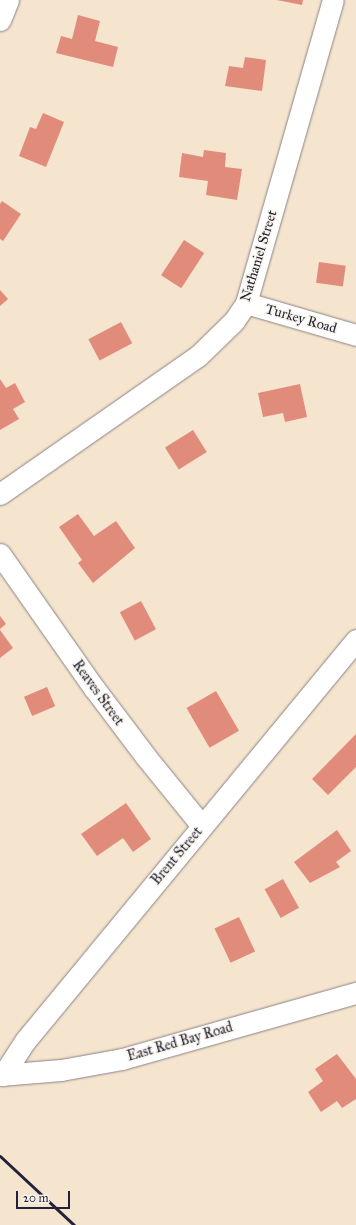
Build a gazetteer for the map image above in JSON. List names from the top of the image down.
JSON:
{
  "streets": {
    "street": [
      "Nathaniel Street",
      "Turkey Road",
      "Reaves Street",
      "Brent Street",
      "East Red Bay Road"
    ]
  },
  "crossings": [
    ["Nathaniel Street", "Turkey Road"],
    ["Reaves Street", "Brent Street"],
    ["Brent Street", "East Red Bay Road"]
  ],
  "scale_bar": "20 m"
}
